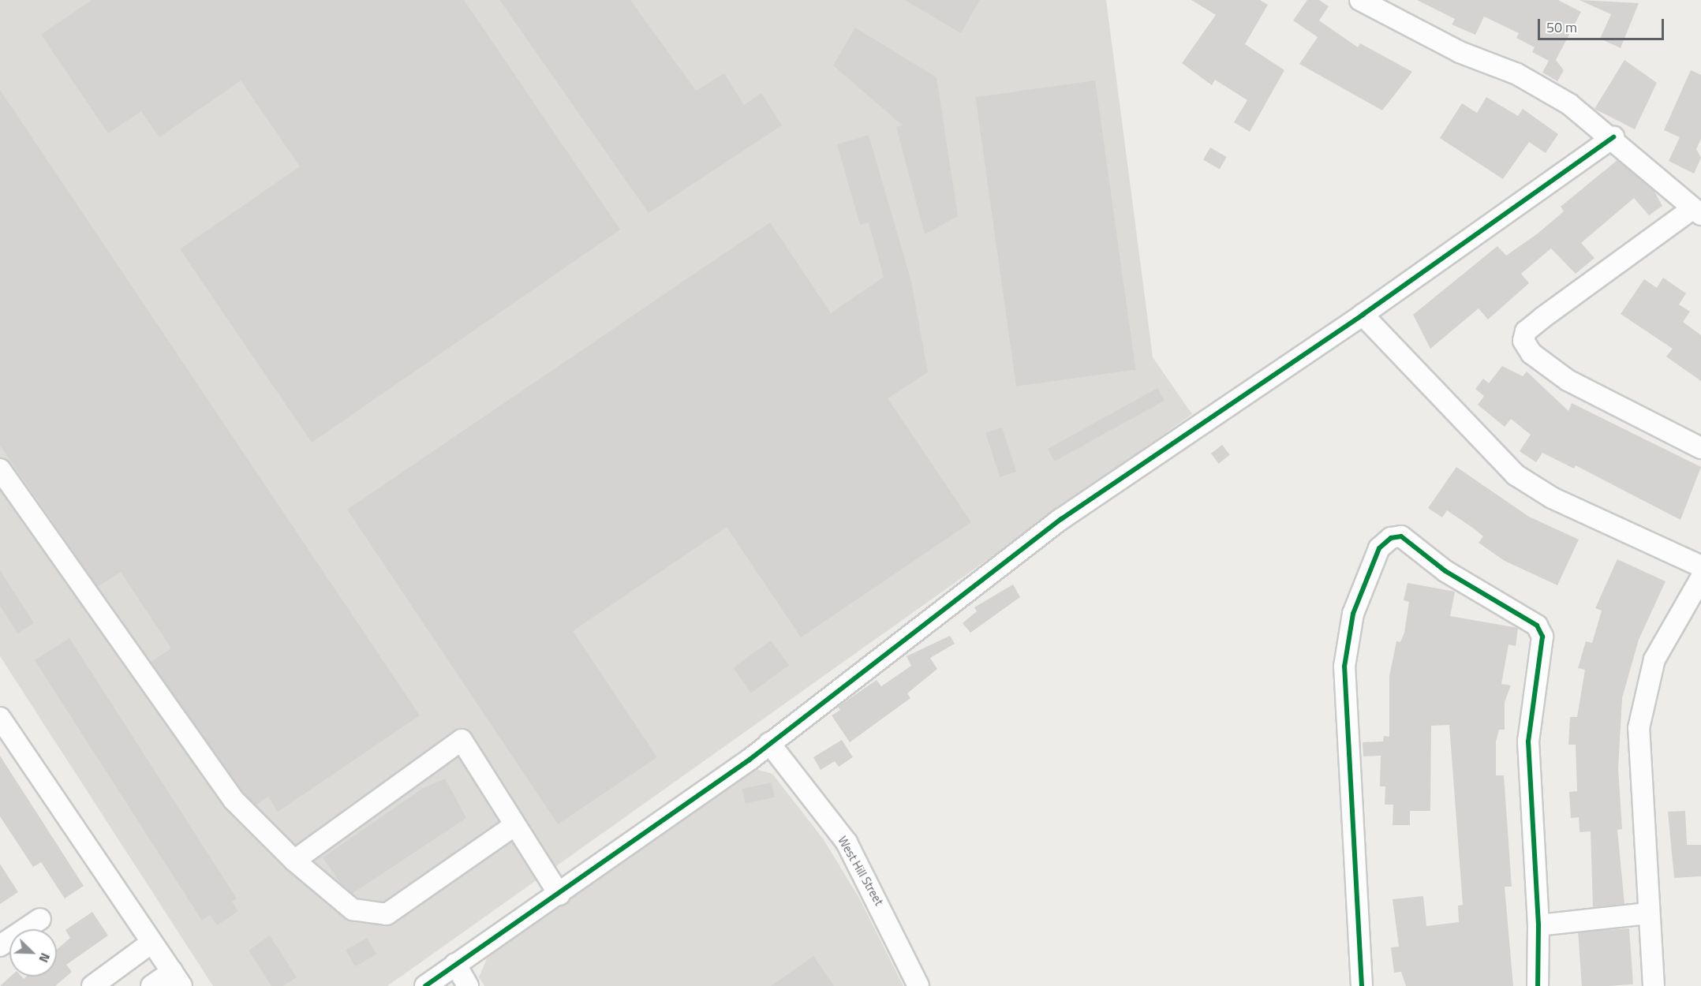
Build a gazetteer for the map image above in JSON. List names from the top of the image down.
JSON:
{
  "streets": {
    "street": ["West Hill Street"]
  },
  "scale_bar": "50 m",
  "north": "bottom right"
}
